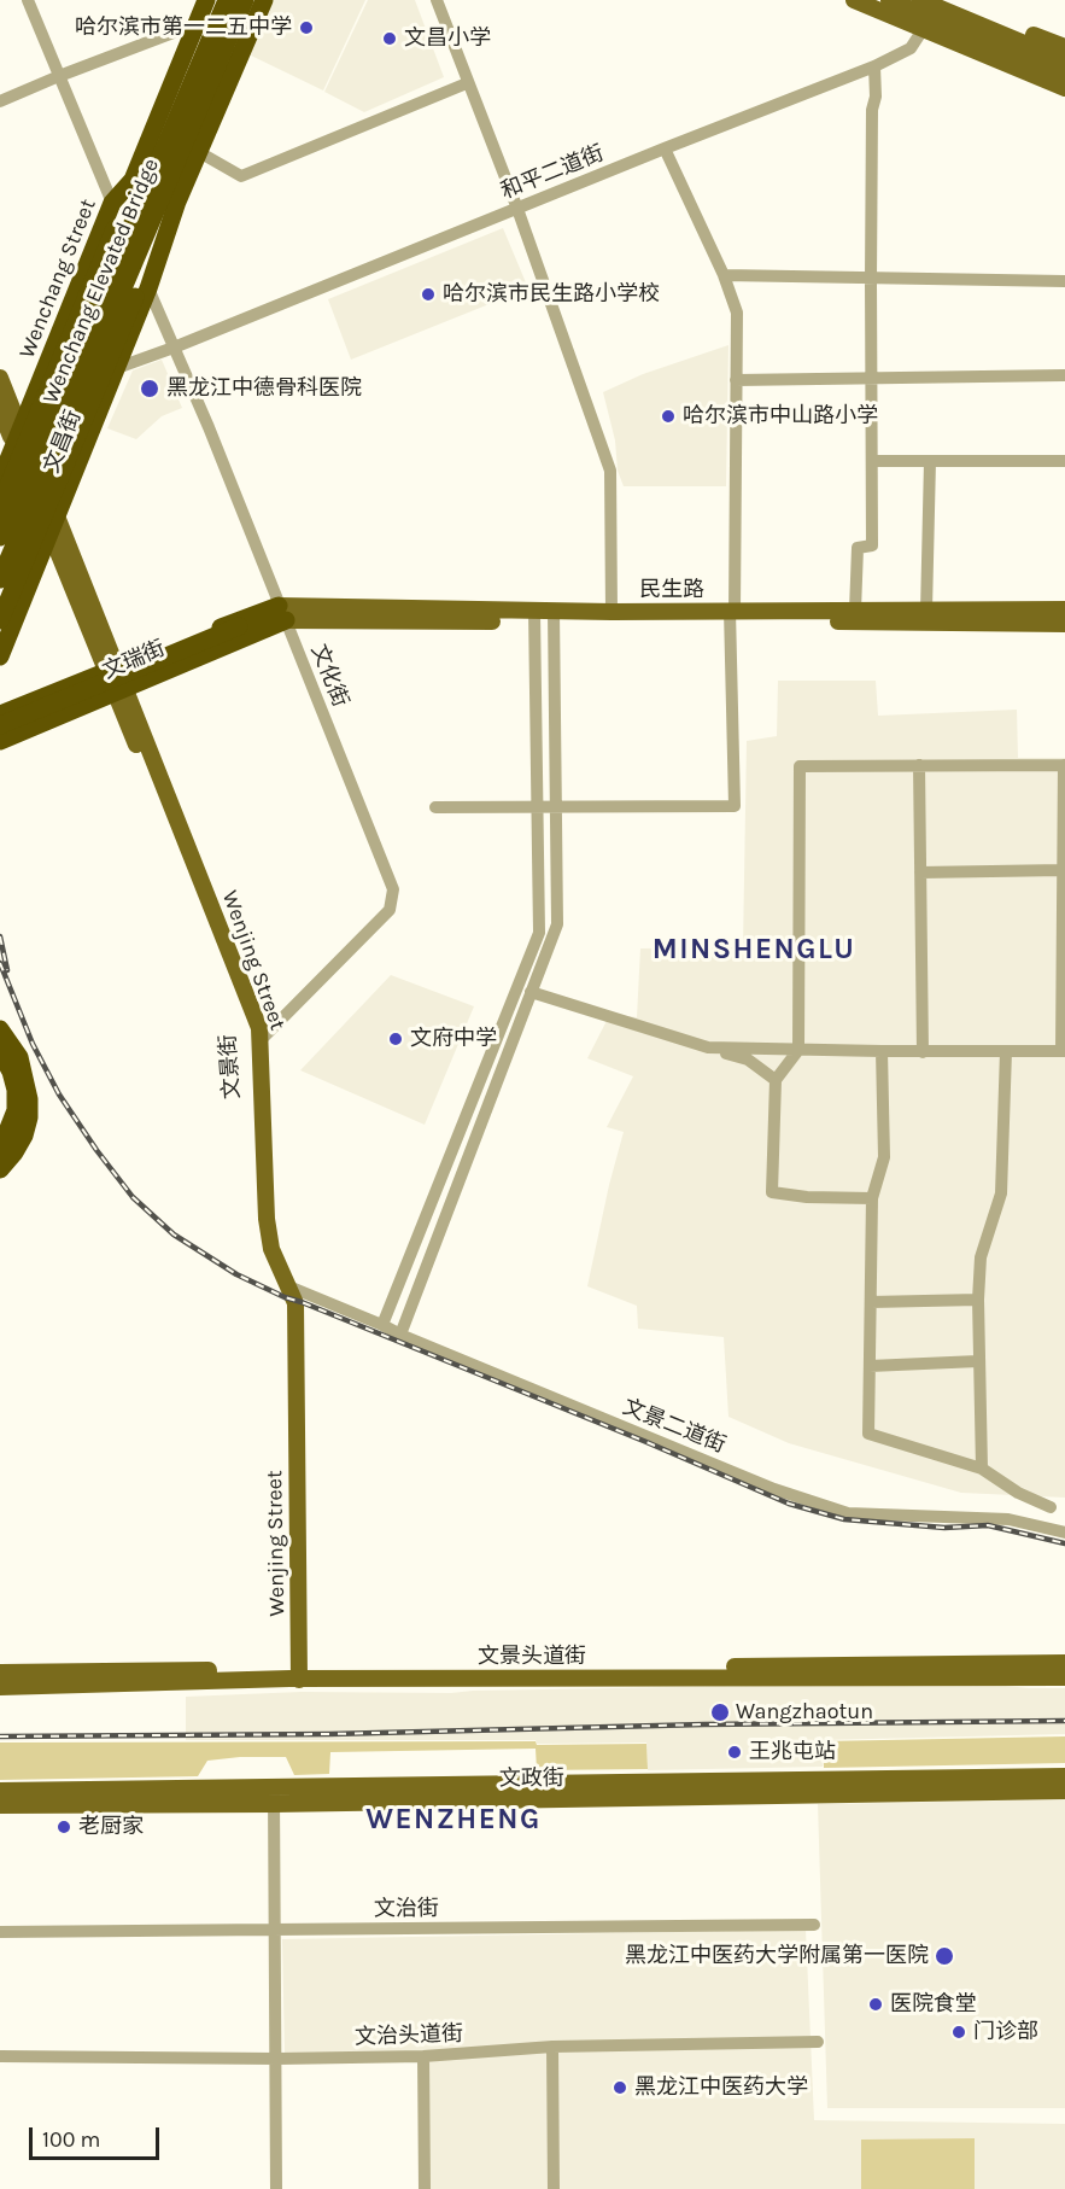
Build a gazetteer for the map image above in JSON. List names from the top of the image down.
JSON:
{
  "streets": {
    "highway": [
      "Wenchang Street",
      "Wenchang Elevated Bridge",
      "文昌街",
      "文瑞街"
    ],
    "main road": [
      "民生路",
      "Wenjing Street",
      "文景街",
      "文景头道街",
      "文政街"
    ],
    "street": [
      "和平二道街",
      "文化街",
      "文景二道街",
      "文治街",
      "文治头道街"
    ]
  },
  "crossings": [
    ["和平二道街", "Wenchang Street"],
    ["和平二道街", "文昌街"],
    ["和平二道街", "文化街"],
    ["文昌街", "文化街"],
    ["民生路", "文瑞街"],
    ["民生路", "文化街"],
    ["文瑞街", "文化街"],
    ["文瑞街", "Wenjing Street"],
    ["文瑞街", "文景街"],
    ["文化街", "Wenjing Street"],
    ["Wenjing Street", "文景街"],
    ["Wenjing Street", "文景二道街"],
    ["Wenjing Street", "文景头道街"],
    ["文景街", "文景头道街"]
  ],
  "districts": ["MINSHENGLU", "WENZHENG"],
  "places": [
    "哈尔滨市第一二五中学",
    "文昌小学",
    "哈尔滨市民生路小学校",
    "黑龙江中德骨科医院",
    "哈尔滨市中山路小学",
    "文府中学",
    "Wangzhaotun",
    "王兆屯站",
    "老厨家",
    "黑龙江中医药大学附属第一医院",
    "医院食堂",
    "门诊部",
    "黑龙江中医药大学"
  ],
  "scale_bar": "100 m"
}
